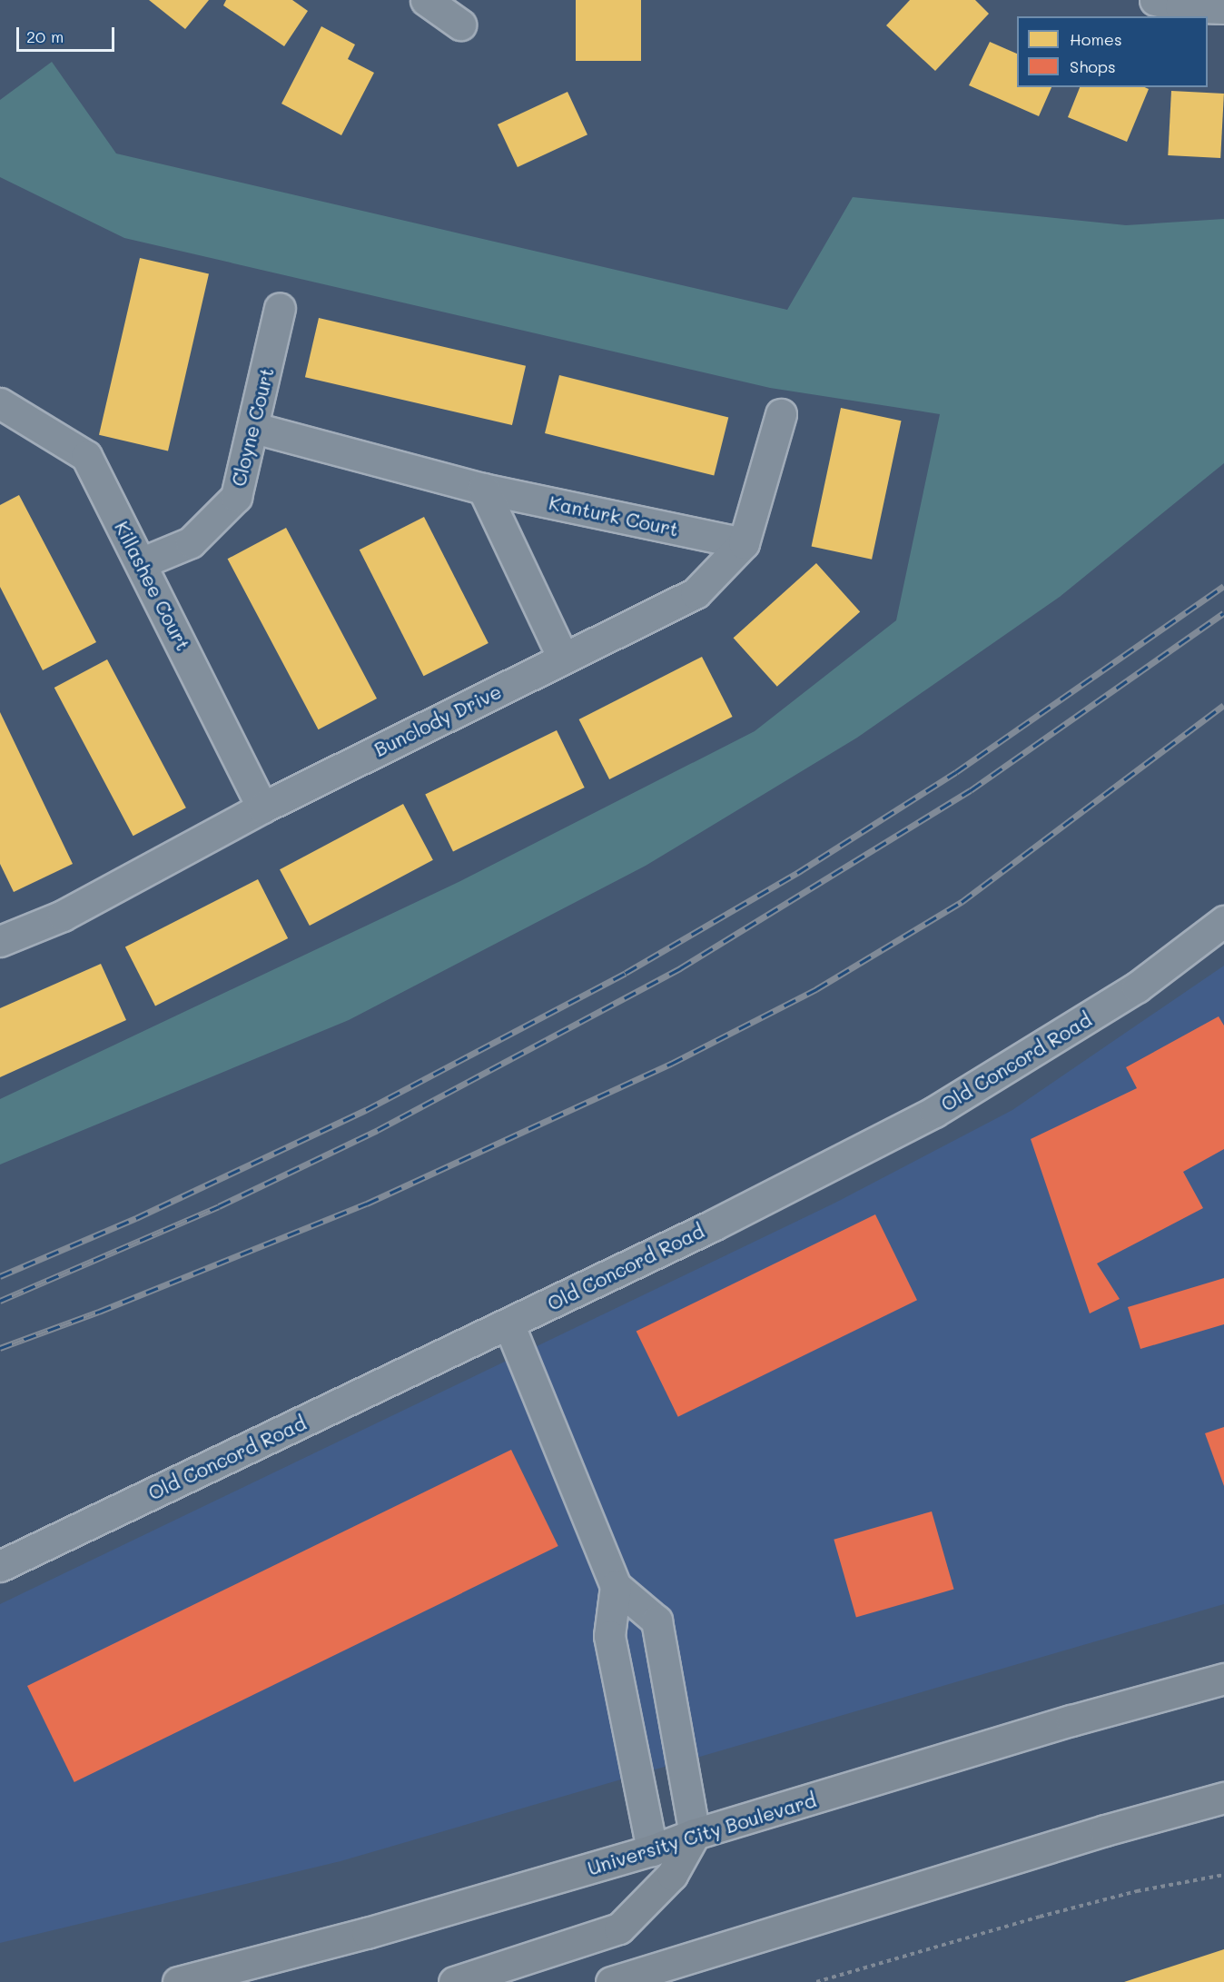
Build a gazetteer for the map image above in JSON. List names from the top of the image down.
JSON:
{
  "streets": {
    "main road": ["University City Boulevard"],
    "street": [
      "Cloyne Court",
      "Kanturk Court",
      "Killashee Court",
      "Bunclody Drive",
      "Old Concord Road"
    ]
  },
  "crossings": [
    ["Cloyne Court", "Kanturk Court"],
    ["Cloyne Court", "Killashee Court"],
    ["Kanturk Court", "Bunclody Drive"],
    ["Killashee Court", "Bunclody Drive"]
  ],
  "legend": ["Homes", "Shops"],
  "scale_bar": "20 m"
}
